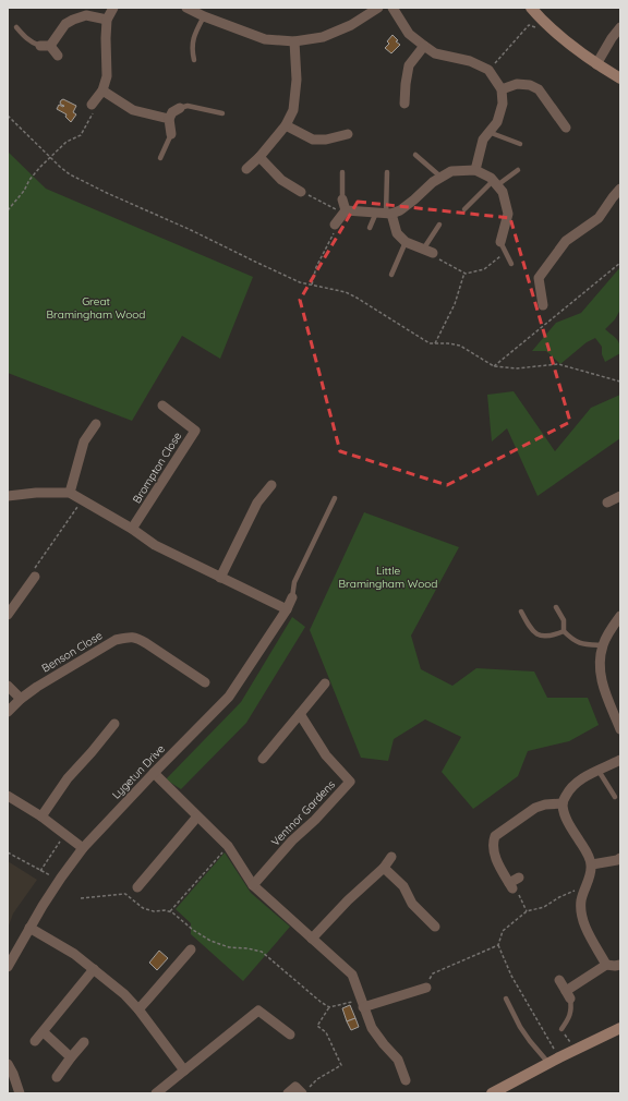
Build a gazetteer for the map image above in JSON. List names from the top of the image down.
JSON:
{
  "streets": {
    "street": [
      "Brompton Close",
      "Benson Close",
      "Lygetun Drive",
      "Ventnor Gardens"
    ]
  },
  "parks": ["Great Bramingham Wood", "Little Bramingham Wood"]
}
